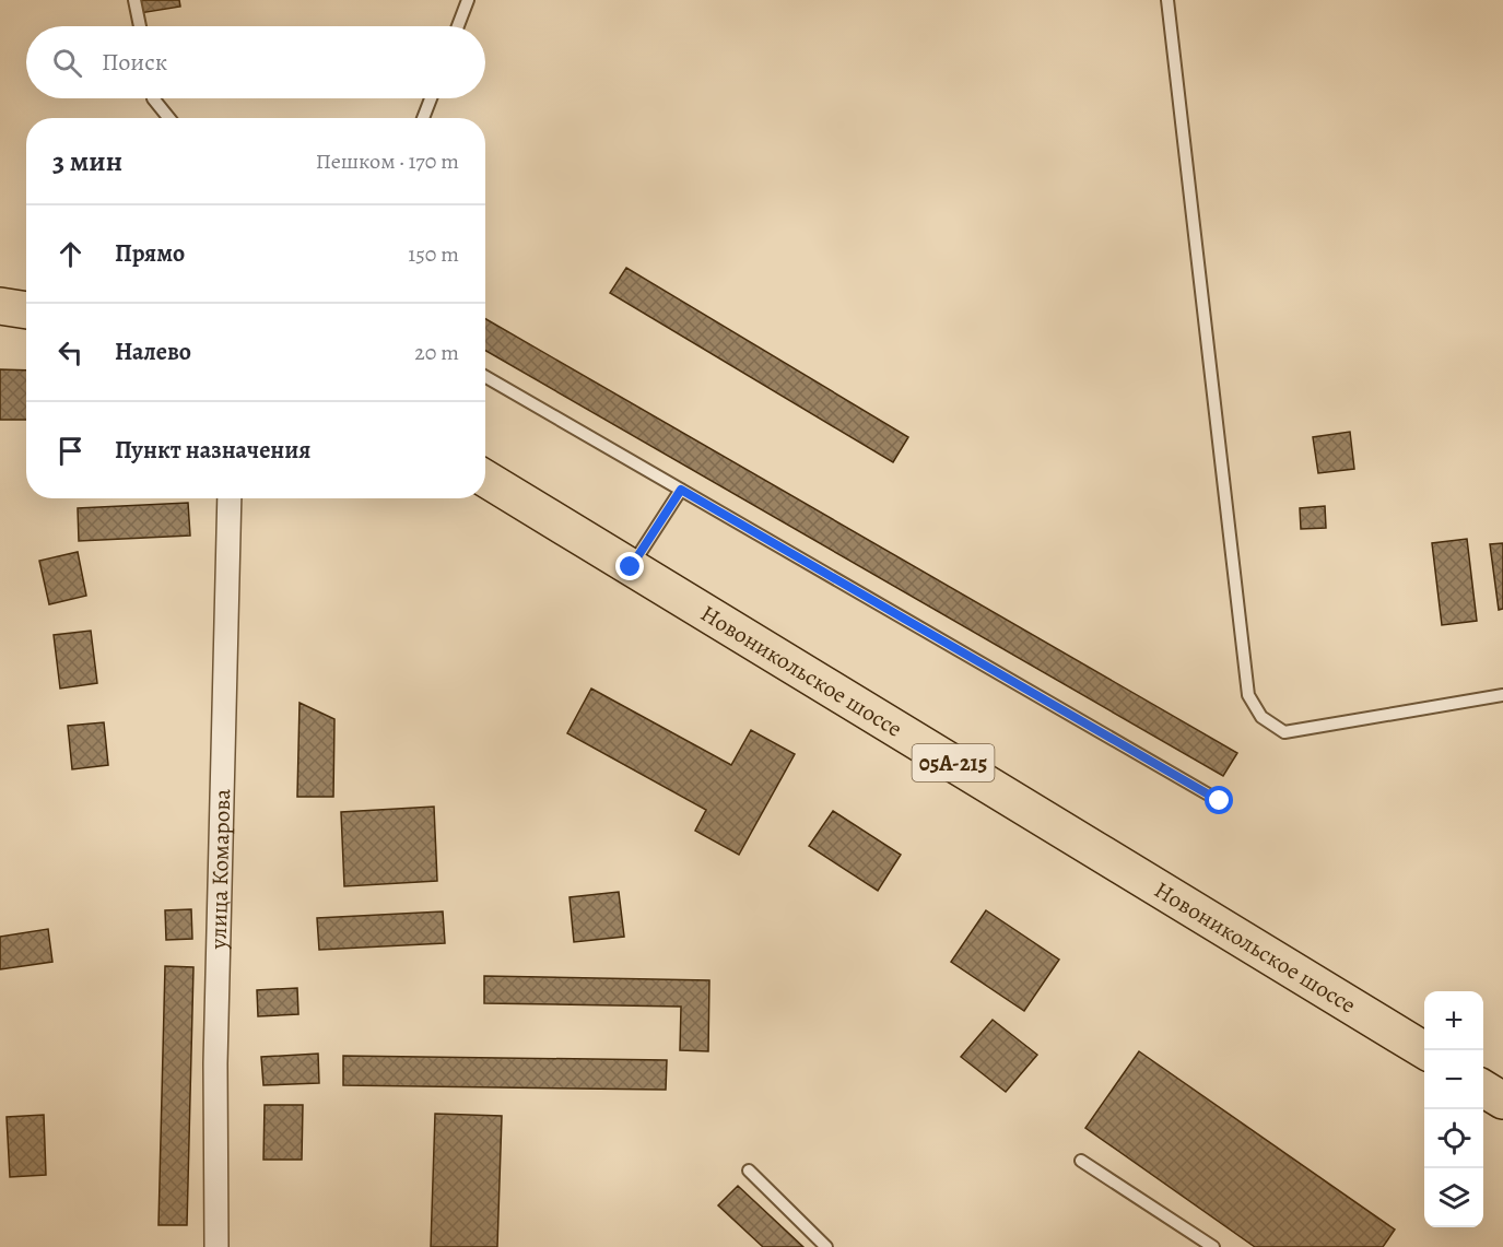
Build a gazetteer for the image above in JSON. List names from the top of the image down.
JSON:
{
  "streets": {
    "highway": ["Новоникольское шоссе", "05А-215"],
    "street": ["улица Комарова"]
  },
  "page": {
    "search": "Поиск",
    "heading": ["3 мин", "Пешком · 170 m"],
    "list": [
      ["Прямо", "150 m"],
      ["Налево", "20 m"],
      "Пункт назначения"
    ],
    "map_buttons": ["+", "−"]
  }
}
